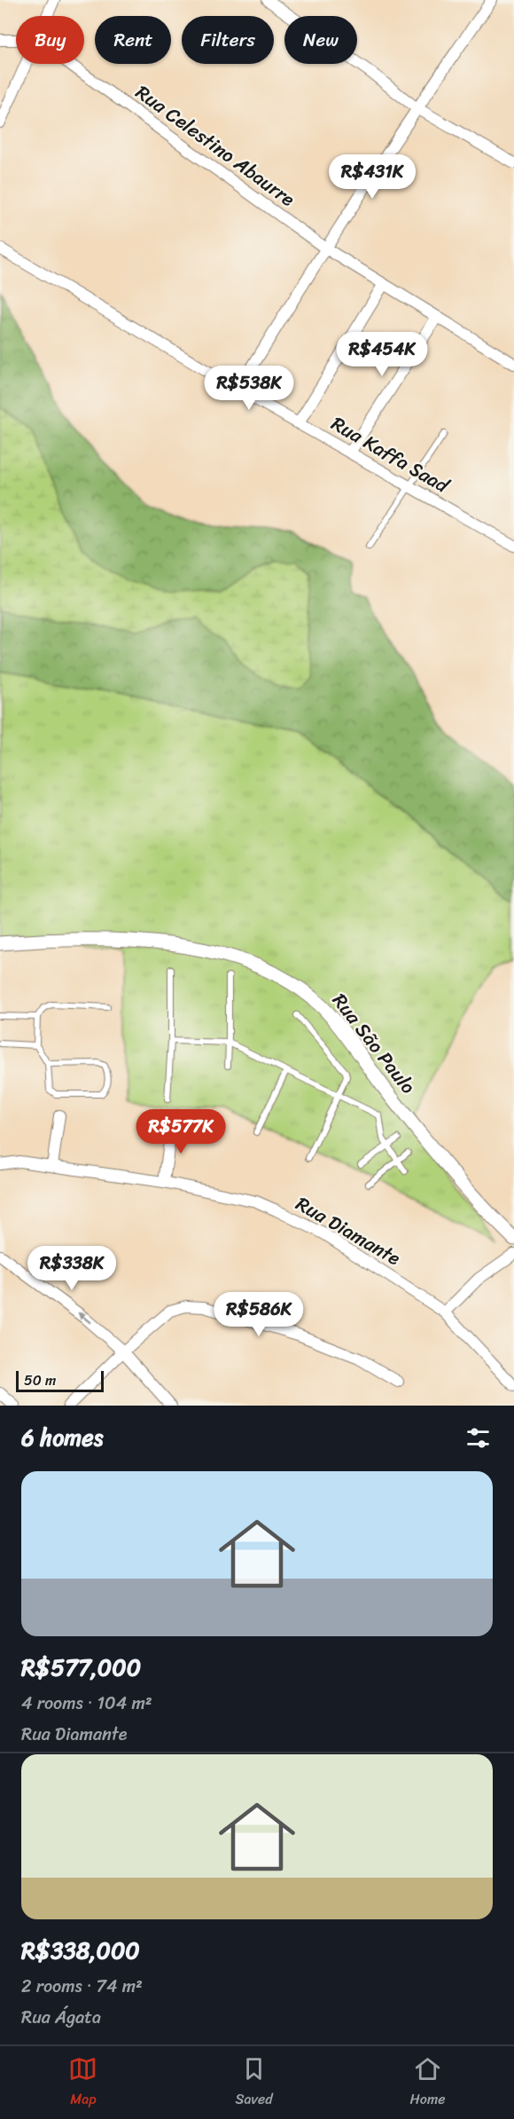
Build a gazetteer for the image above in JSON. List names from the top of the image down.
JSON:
{
  "streets": {
    "street": [
      "Rua Celestino Abaurre",
      "Rua Kaffa Saad",
      "Rua São Paulo",
      "Rua Diamante"
    ]
  },
  "scale_bar": "50 m",
  "page": {
    "chip": [
      "Buy",
      "Rent",
      "Filters",
      "New"
    ],
    "price": [
      "R$431K",
      "R$454K",
      "R$538K",
      "R$577K",
      "R$338K",
      "R$586K"
    ],
    "scale": "50 m",
    "heading": "6 homes",
    "list": [
      {
        "name": "R$577,000",
        "note": "4 rooms · 104 m² · Rua Diamante"
      },
      {
        "name": "R$338,000",
        "note": "2 rooms · 74 m² · Rua Ágata"
      }
    ],
    "tabs": ["Map", "Saved", "Home"]
  }
}
